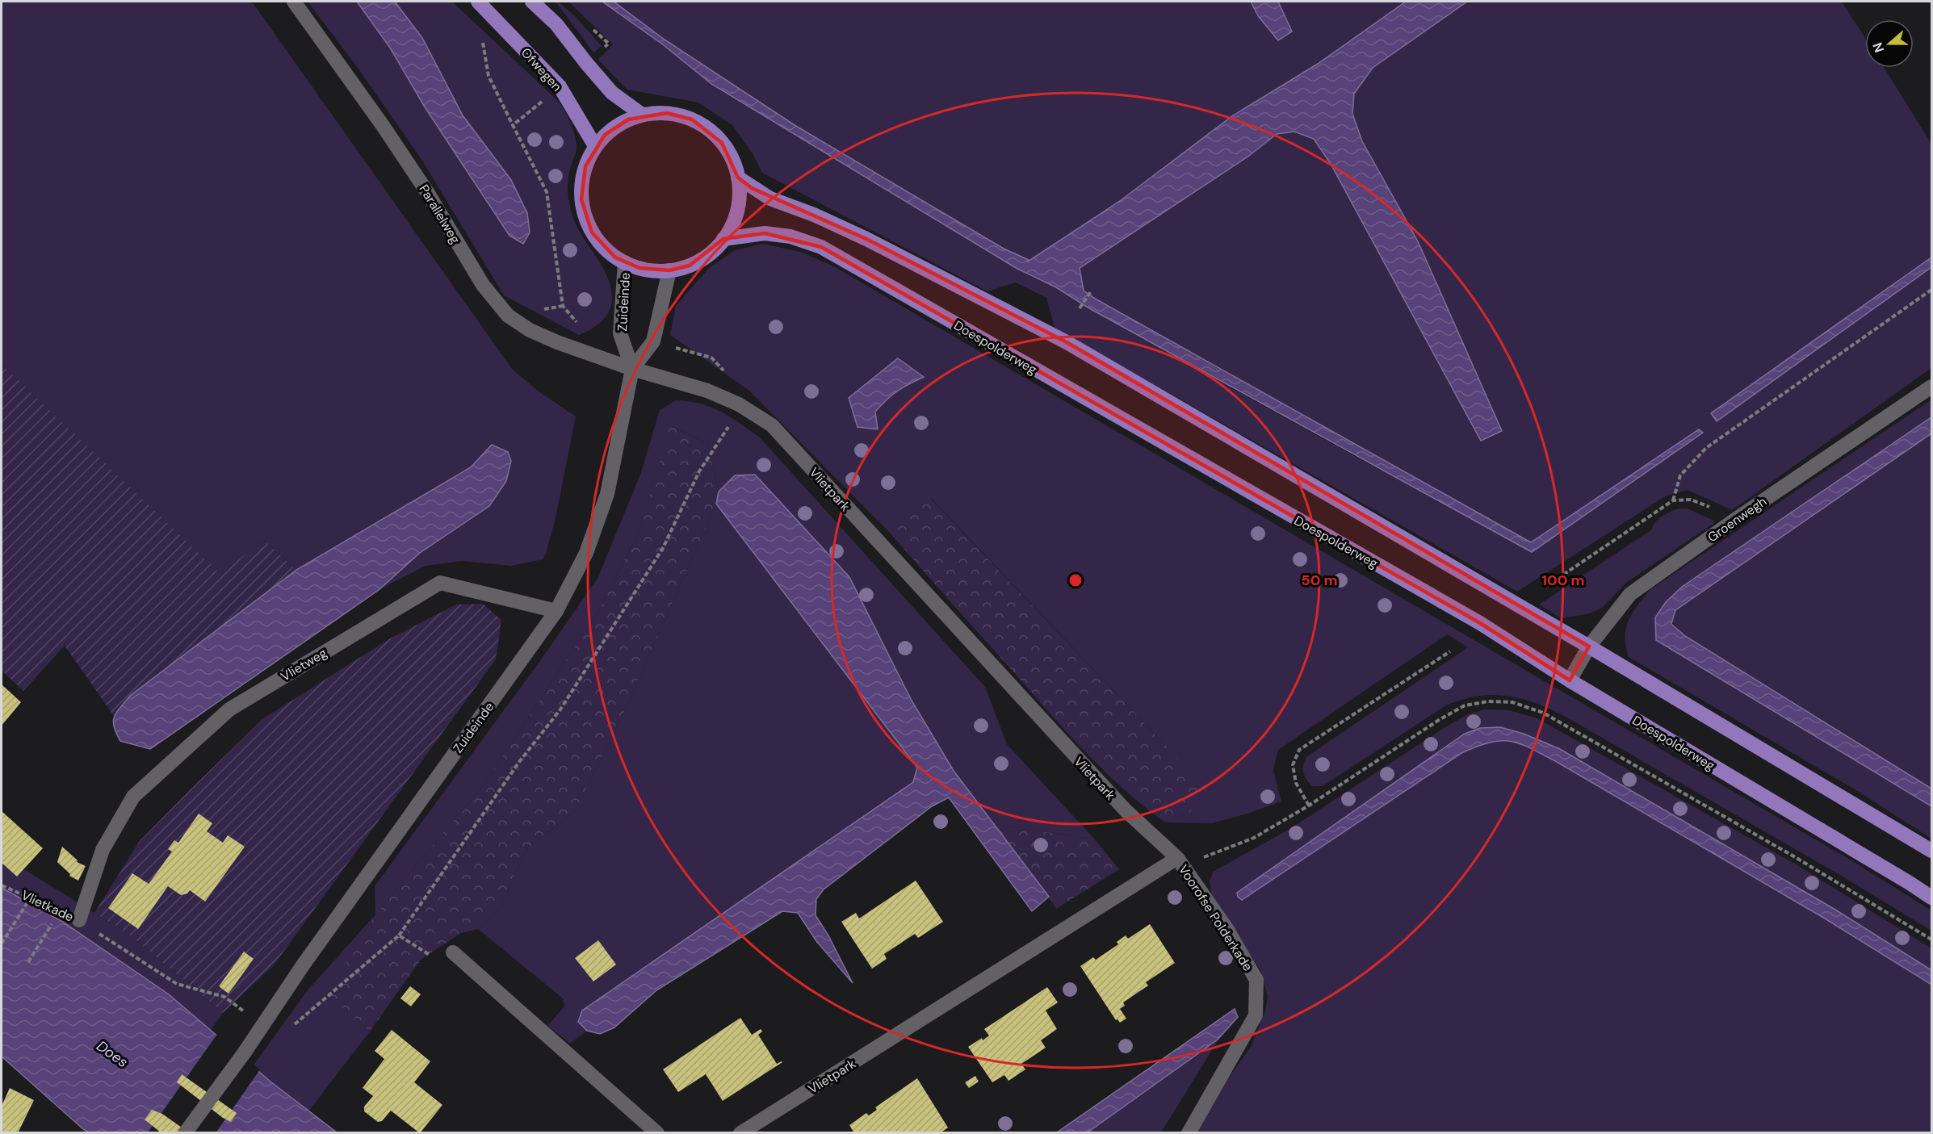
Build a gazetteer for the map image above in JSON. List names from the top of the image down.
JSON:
{
  "streets": {
    "main road": ["Ofwegen", "Doespolderweg"],
    "street": [
      "Parallelweg",
      "Zuideinde",
      "Vlietpark",
      "Groenwegh",
      "Vlietweg",
      "Vlietkade",
      "Voorofse Polderkade"
    ]
  },
  "crossings": [
    ["Ofwegen", "Zuideinde"],
    ["Ofwegen", "Doespolderweg"],
    ["Parallelweg", "Zuideinde"],
    ["Parallelweg", "Vlietpark"],
    ["Zuideinde", "Doespolderweg"],
    ["Zuideinde", "Vlietpark"],
    ["Zuideinde", "Vlietweg"],
    ["Doespolderweg", "Groenwegh"],
    ["Vlietpark", "Voorofse Polderkade"],
    ["Vlietweg", "Vlietkade"]
  ],
  "water": ["Does"],
  "north": "left",
  "rings": ["50 m", "100 m"]
}
